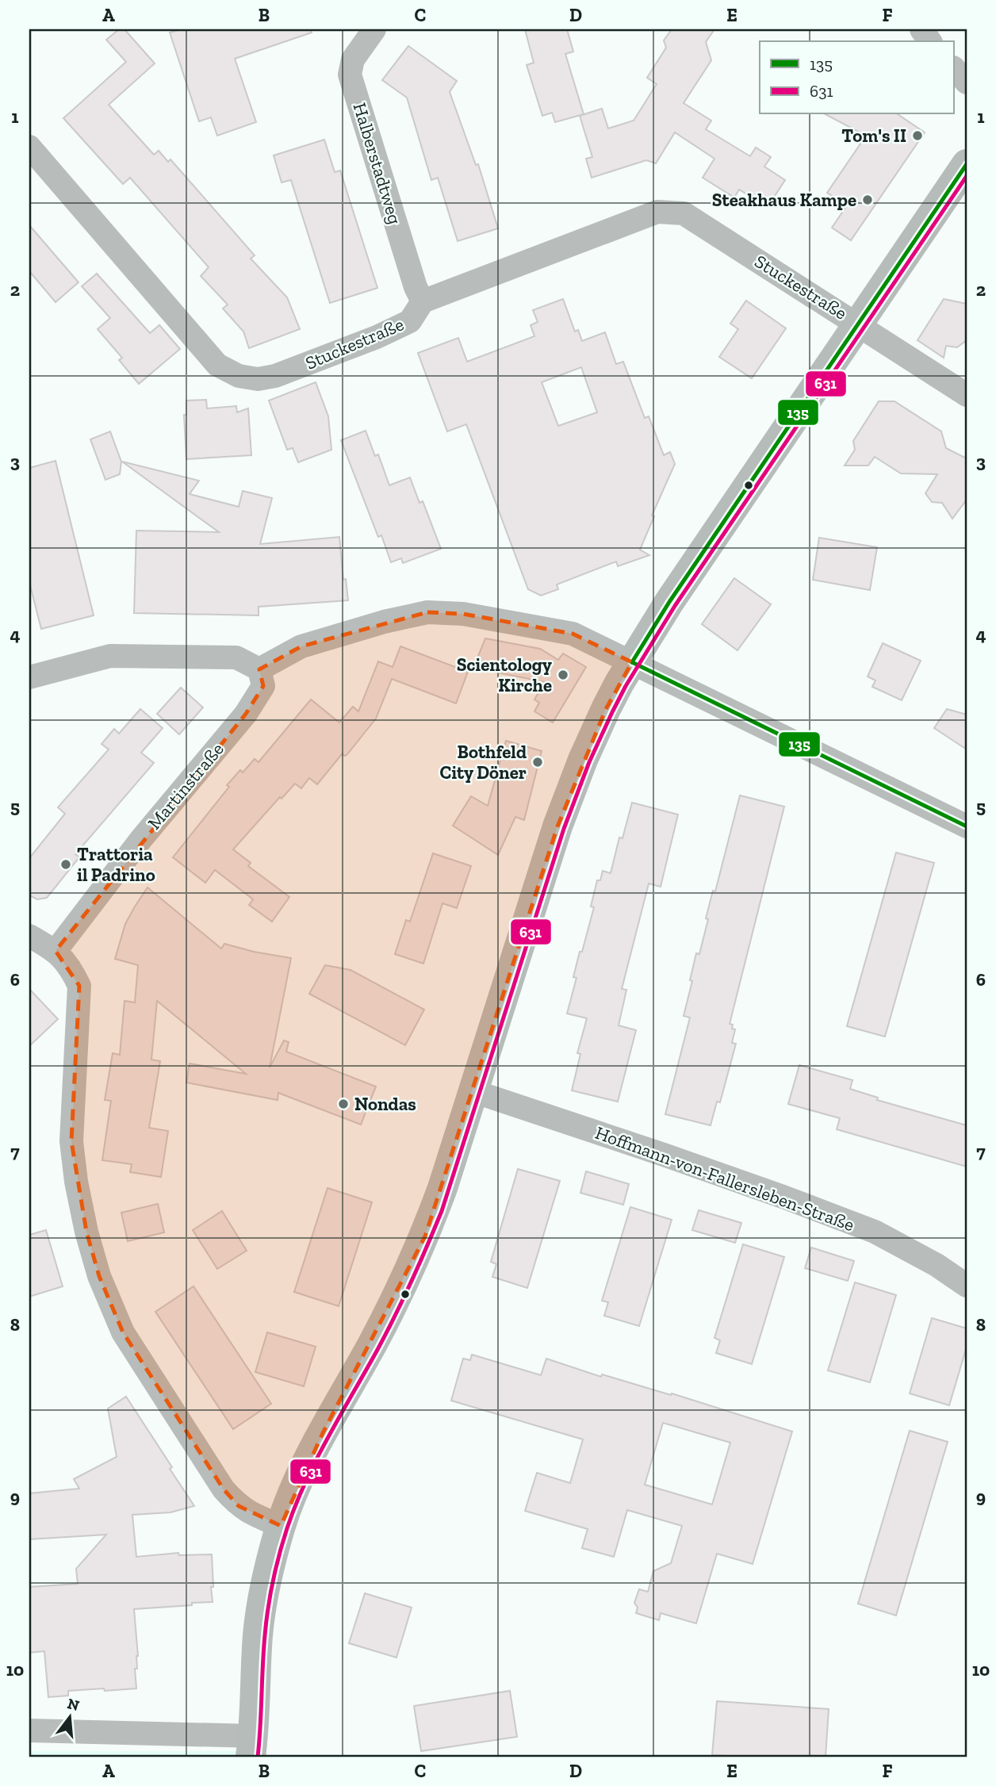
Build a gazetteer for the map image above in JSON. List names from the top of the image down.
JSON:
{
  "streets": {
    "street": [
      "Halberstadtweg",
      "Stuckestraße",
      "Martinstraße",
      "Hoffmann-von-Fallersleben-Straße"
    ]
  },
  "crossings": [
    ["Halberstadtweg", "Stuckestraße"]
  ],
  "places": [
    "Tom's II",
    "Steakhaus Kampe",
    "Scientology Kirche",
    "Bothfeld City Döner",
    "Trattoria il Padrino",
    "Nondas"
  ],
  "lines": ["transit line 135", "transit line 631"],
  "legend": ["135", "631"],
  "north": "top",
  "grid": {
    "columns": [
      "A",
      "B",
      "C",
      "D",
      "E",
      "F"
    ],
    "rows": [
      "1",
      "2",
      "3",
      "4",
      "5",
      "6",
      "7",
      "8",
      "9",
      "10"
    ]
  }
}
